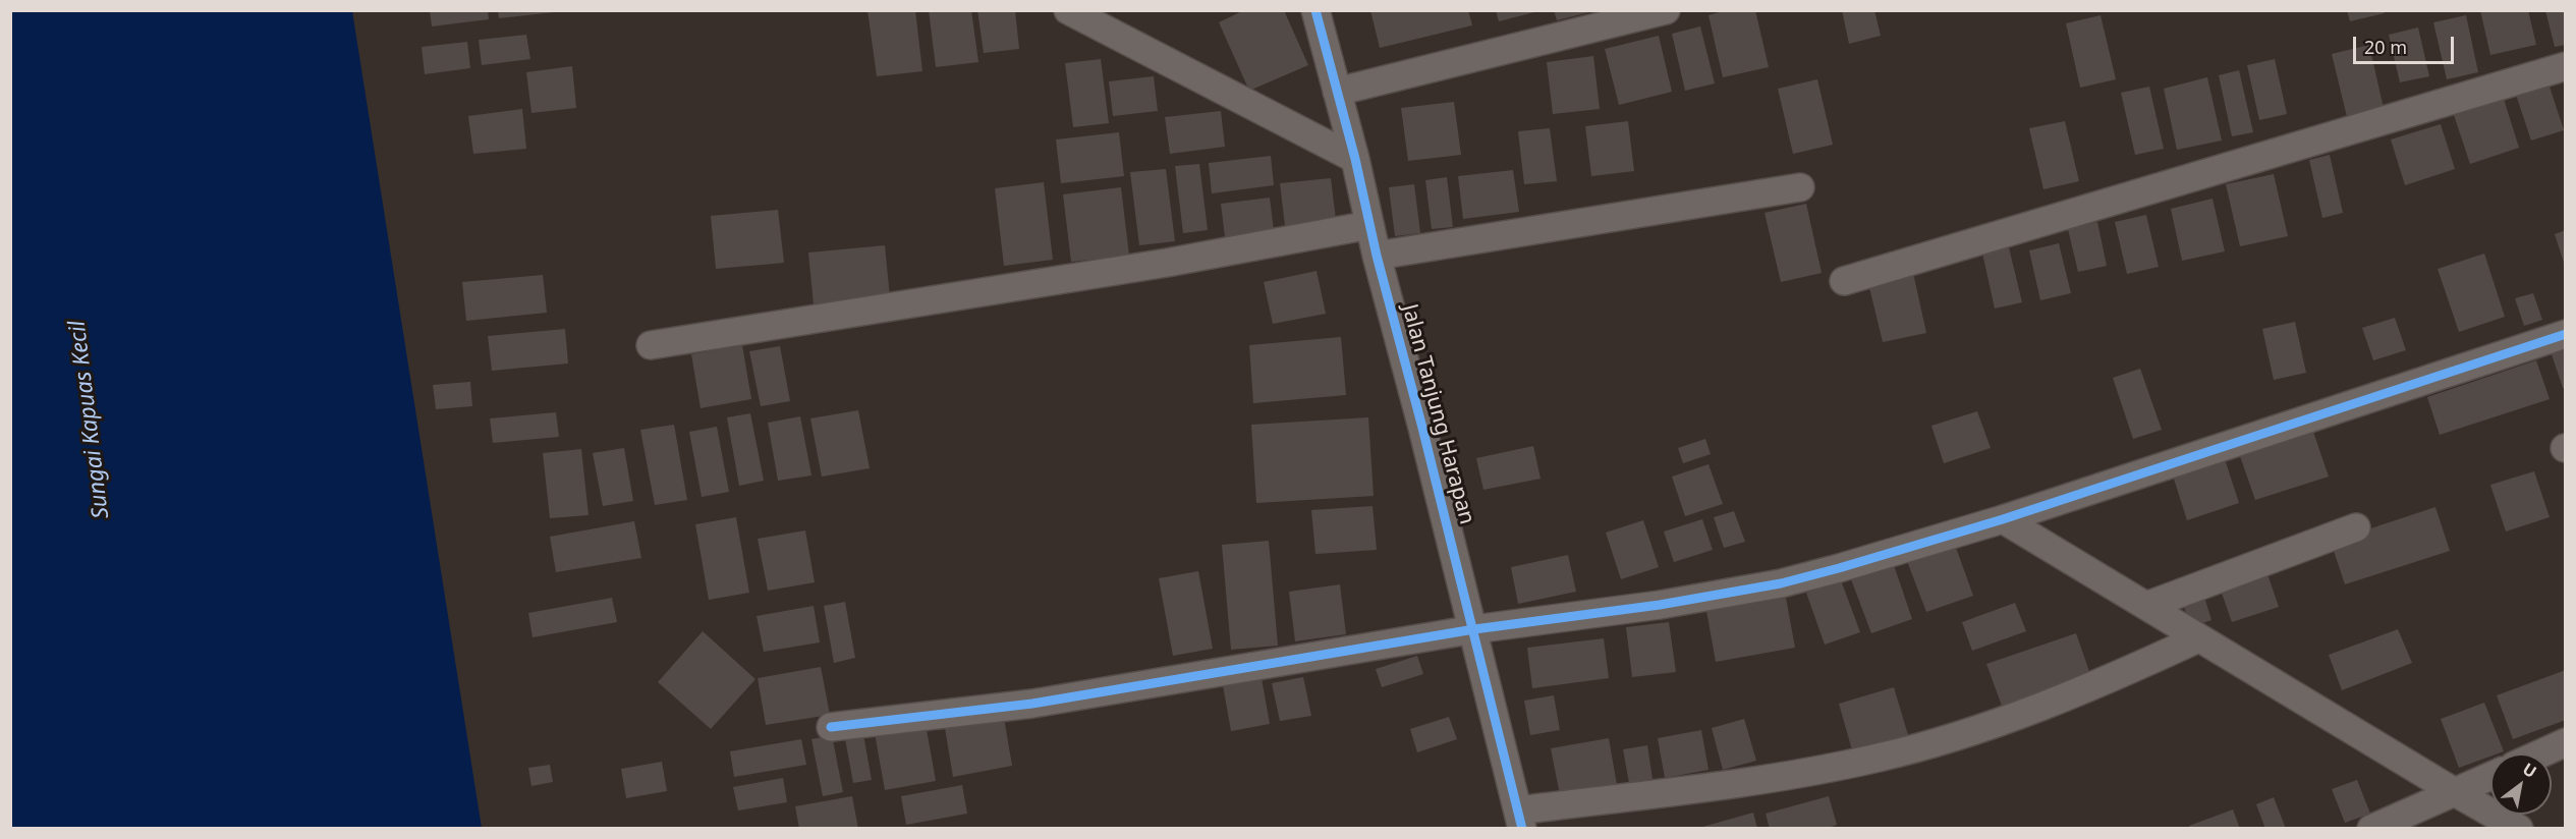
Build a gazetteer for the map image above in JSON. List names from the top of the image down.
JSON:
{
  "streets": {
    "street": ["Jalan Tanjung Harapan"]
  },
  "water": ["Sungai Kapuas Kecil"],
  "scale_bar": "20 m",
  "north": "top right"
}
